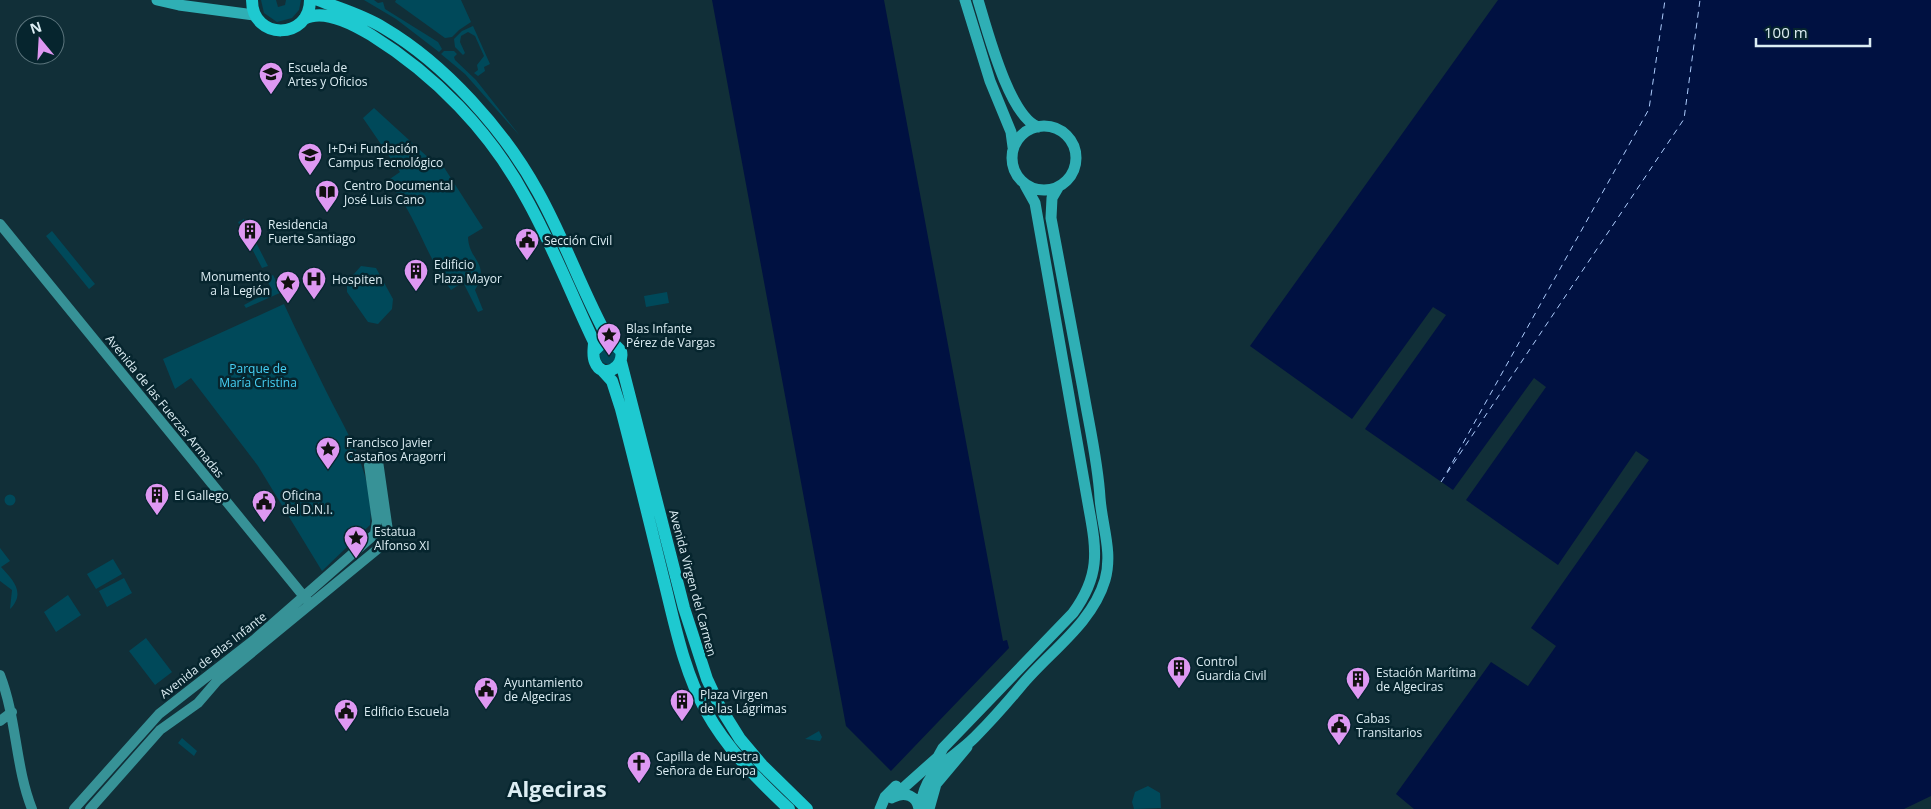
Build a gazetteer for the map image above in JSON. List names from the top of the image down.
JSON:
{
  "streets": {
    "highway": ["Avenida Virgen del Carmen"],
    "main road": ["Avenida de las Fuerzas Armadas", "Avenida de Blas Infante"]
  },
  "crossings": [
    ["Avenida de las Fuerzas Armadas", "Avenida de Blas Infante"]
  ],
  "districts": ["Algeciras"],
  "parks": ["Parque de María Cristina"],
  "places": {
    "school or university": ["Escuela de Artes y Oficios", "I+D+i Fundación Campus Tecnológico"],
    "library": ["Centro Documental José Luis Cano"],
    "building": [
      "Residencia Fuerte Santiago",
      "Edificio Plaza Mayor",
      "El Gallego",
      "Control Guardia Civil",
      "Estación Marítima de Algeciras",
      "Plaza Virgen de las Lágrimas"
    ],
    "public building": [
      "Sección Civil",
      "Oficina del D.N.I.",
      "Ayuntamiento de Algeciras",
      "Edificio Escuela",
      "Cabas Transitarios"
    ],
    "hospital": ["Hospiten"],
    "place": [
      "Monumento a la Legión",
      "Blas Infante Pérez de Vargas",
      "Francisco Javier Castaños Aragorri",
      "Estatua Alfonso XI"
    ],
    "church": ["Capilla de Nuestra Señora de Europa"]
  },
  "scale_bar": "100 m",
  "north": "top"
}
